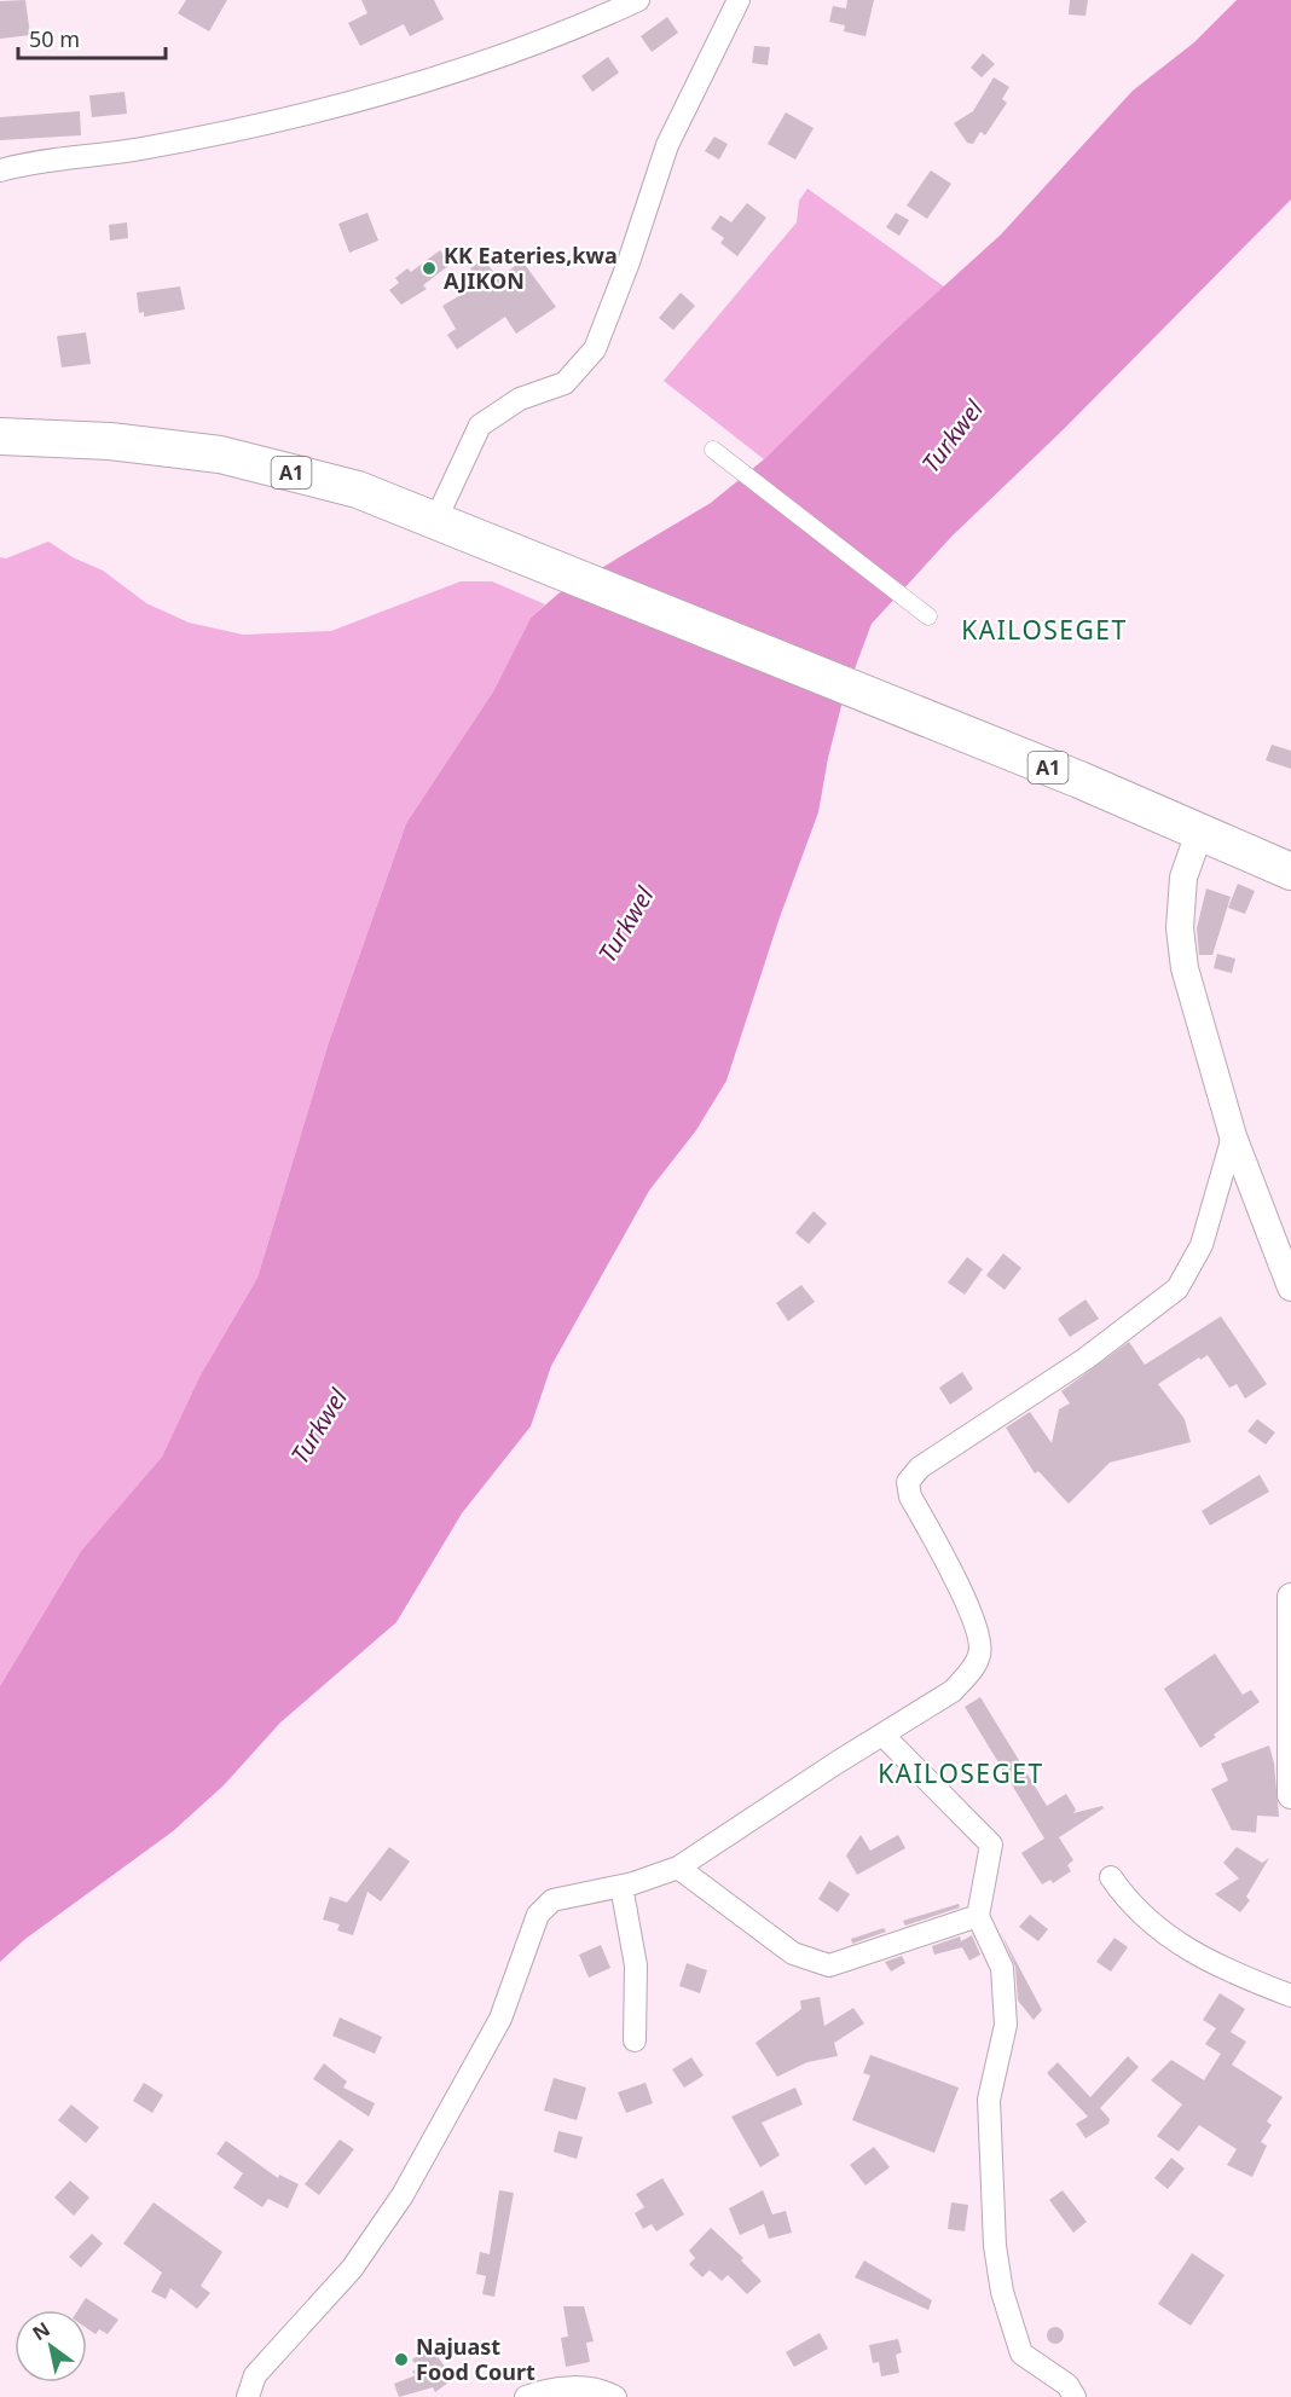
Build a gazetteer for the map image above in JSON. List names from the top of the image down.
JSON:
{
  "streets": {
    "highway": ["A1"]
  },
  "districts": ["KAILOSEGET", "KAILOSEGET"],
  "water": ["Turkwel"],
  "places": ["KK Eateries,kwa AJIKON", "Najuast Food Court"],
  "scale_bar": "50 m",
  "north": "top left"
}
